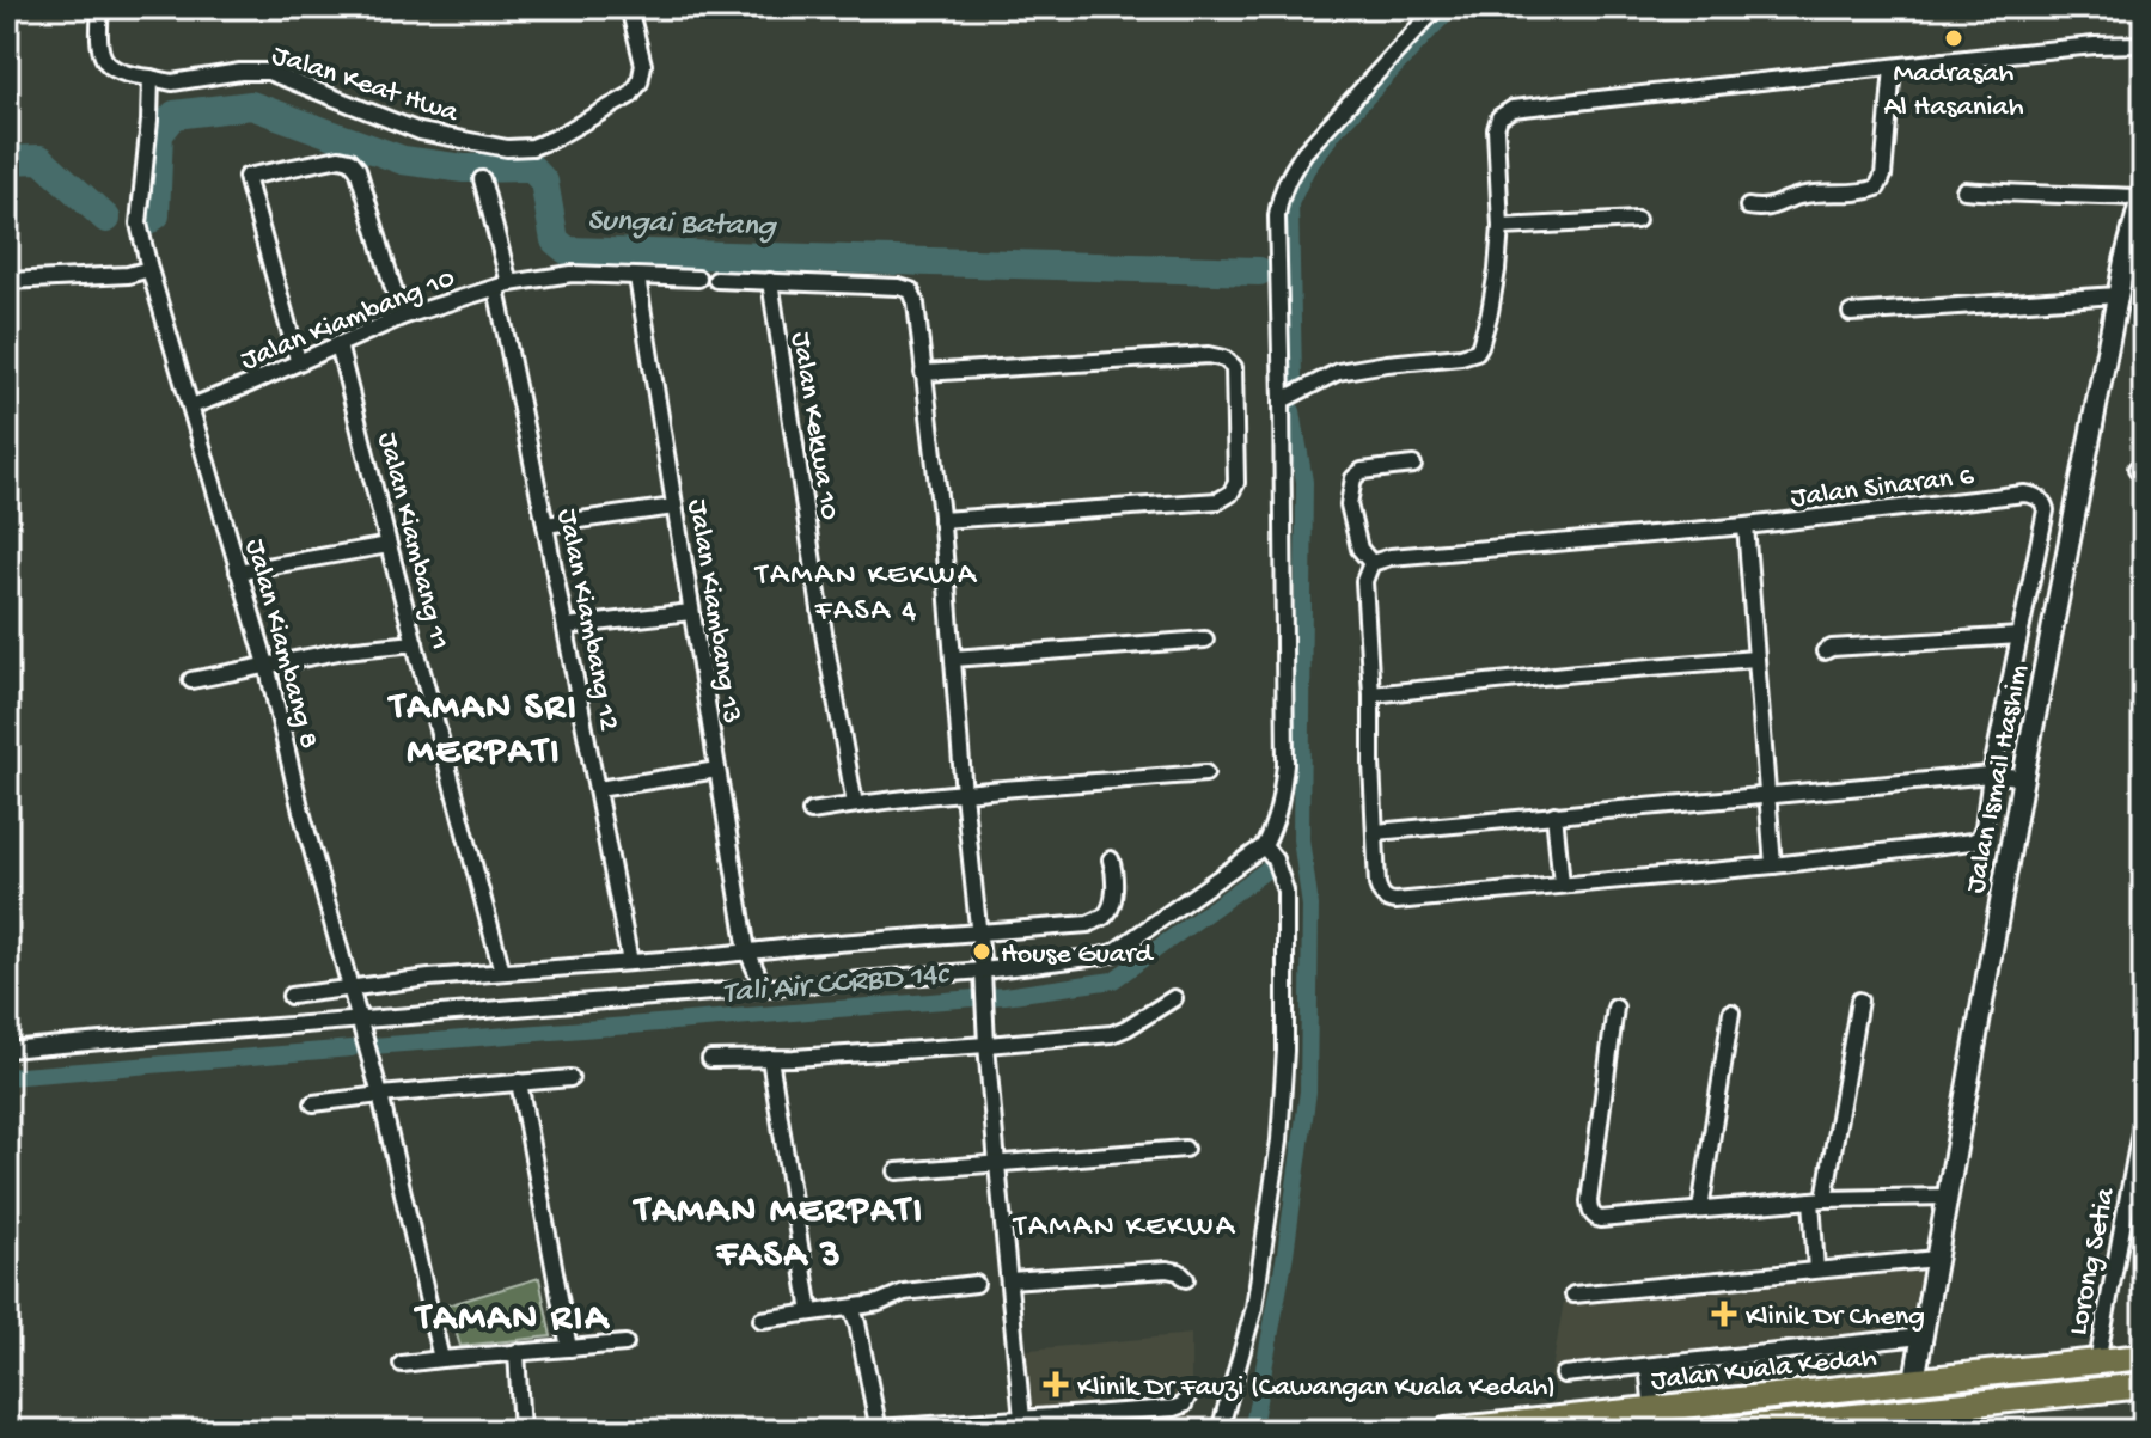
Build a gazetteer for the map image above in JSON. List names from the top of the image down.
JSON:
{
  "streets": {
    "main road": ["Jalan Kuala Kedah"],
    "street": [
      "Jalan Keat Hwa",
      "Jalan Kiambang 10",
      "Jalan Kekwa 10",
      "Jalan Sinaran 6",
      "Jalan Kiambang 11",
      "Jalan Kiambang 13",
      "Jalan Kiambang 12",
      "Jalan Kiambang 8",
      "Jalan Ismail Hashim",
      "Lorong Setia"
    ]
  },
  "crossings": [
    ["Jalan Keat Hwa", "Jalan Kiambang 8"],
    ["Jalan Kiambang 10", "Jalan Kiambang 11"],
    ["Jalan Kiambang 10", "Jalan Kiambang 13"],
    ["Jalan Kiambang 10", "Jalan Kiambang 12"],
    ["Jalan Kiambang 10", "Jalan Kiambang 8"],
    ["Jalan Ismail Hashim", "Jalan Kuala Kedah"],
    ["Lorong Setia", "Jalan Kuala Kedah"]
  ],
  "districts": [
    "TAMAN KEKWA FASA 4",
    "TAMAN SRI MERPATI",
    "TAMAN MERPATI FASA 3",
    "TAMAN KEKWA",
    "TAMAN RIA"
  ],
  "water": ["Sungai Batang", "Tali Air CCRBD 14c"],
  "places": {
    "other": ["Madrasah Al Hasaniah", "House Guard"],
    "health": ["Klinik Dr Cheng", "Klinik Dr Fauzi (Cawangan Kuala Kedah)"]
  }
}
